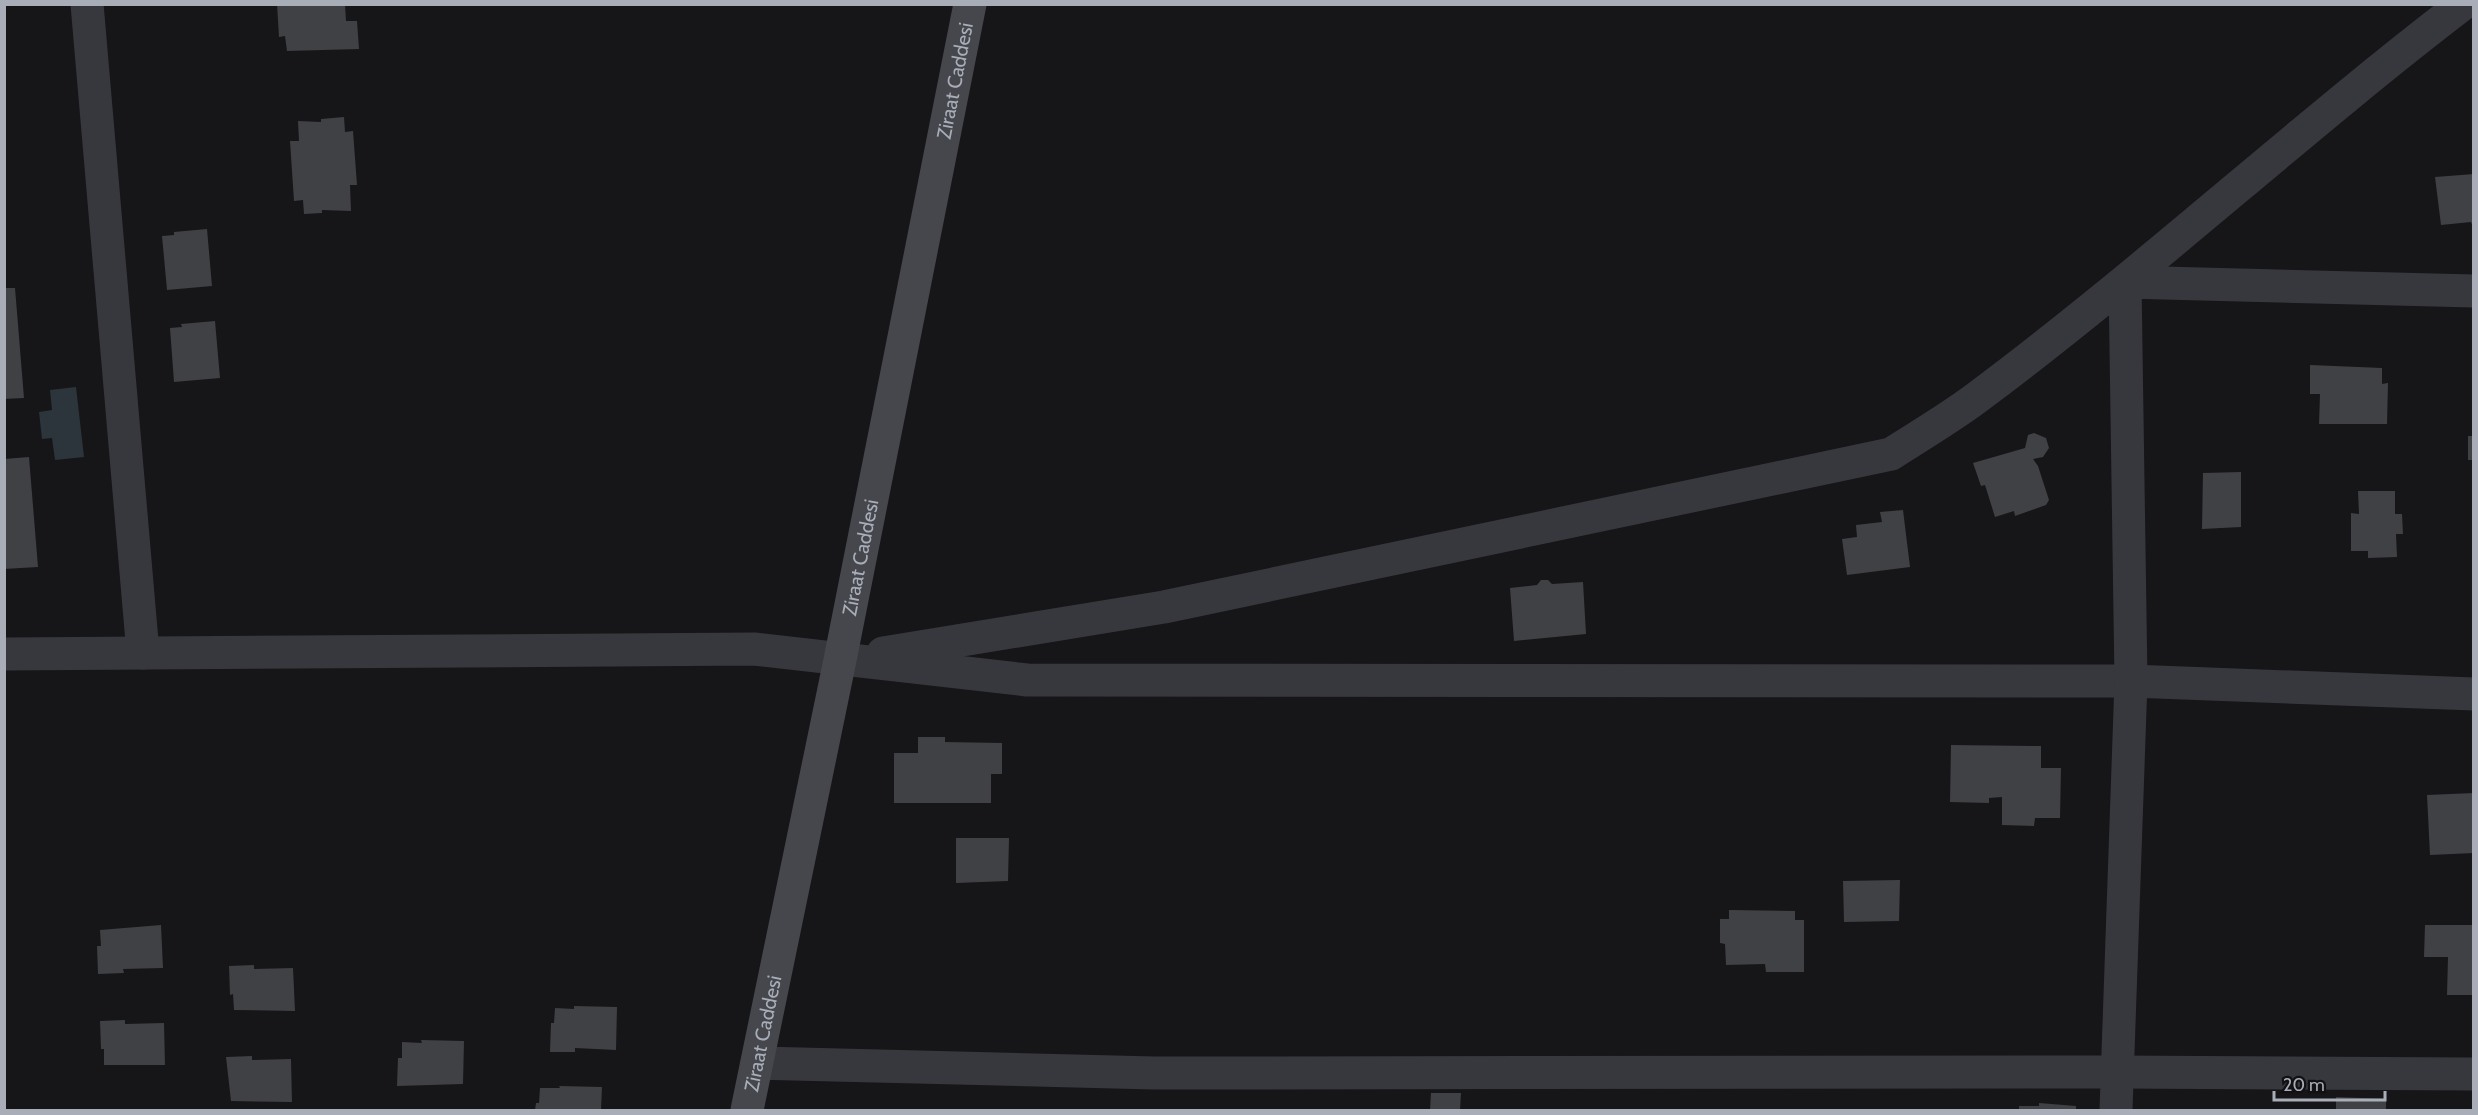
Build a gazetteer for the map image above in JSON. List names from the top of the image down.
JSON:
{
  "streets": {
    "street": ["Ziraat Caddesi"]
  },
  "scale_bar": "20 m"
}
